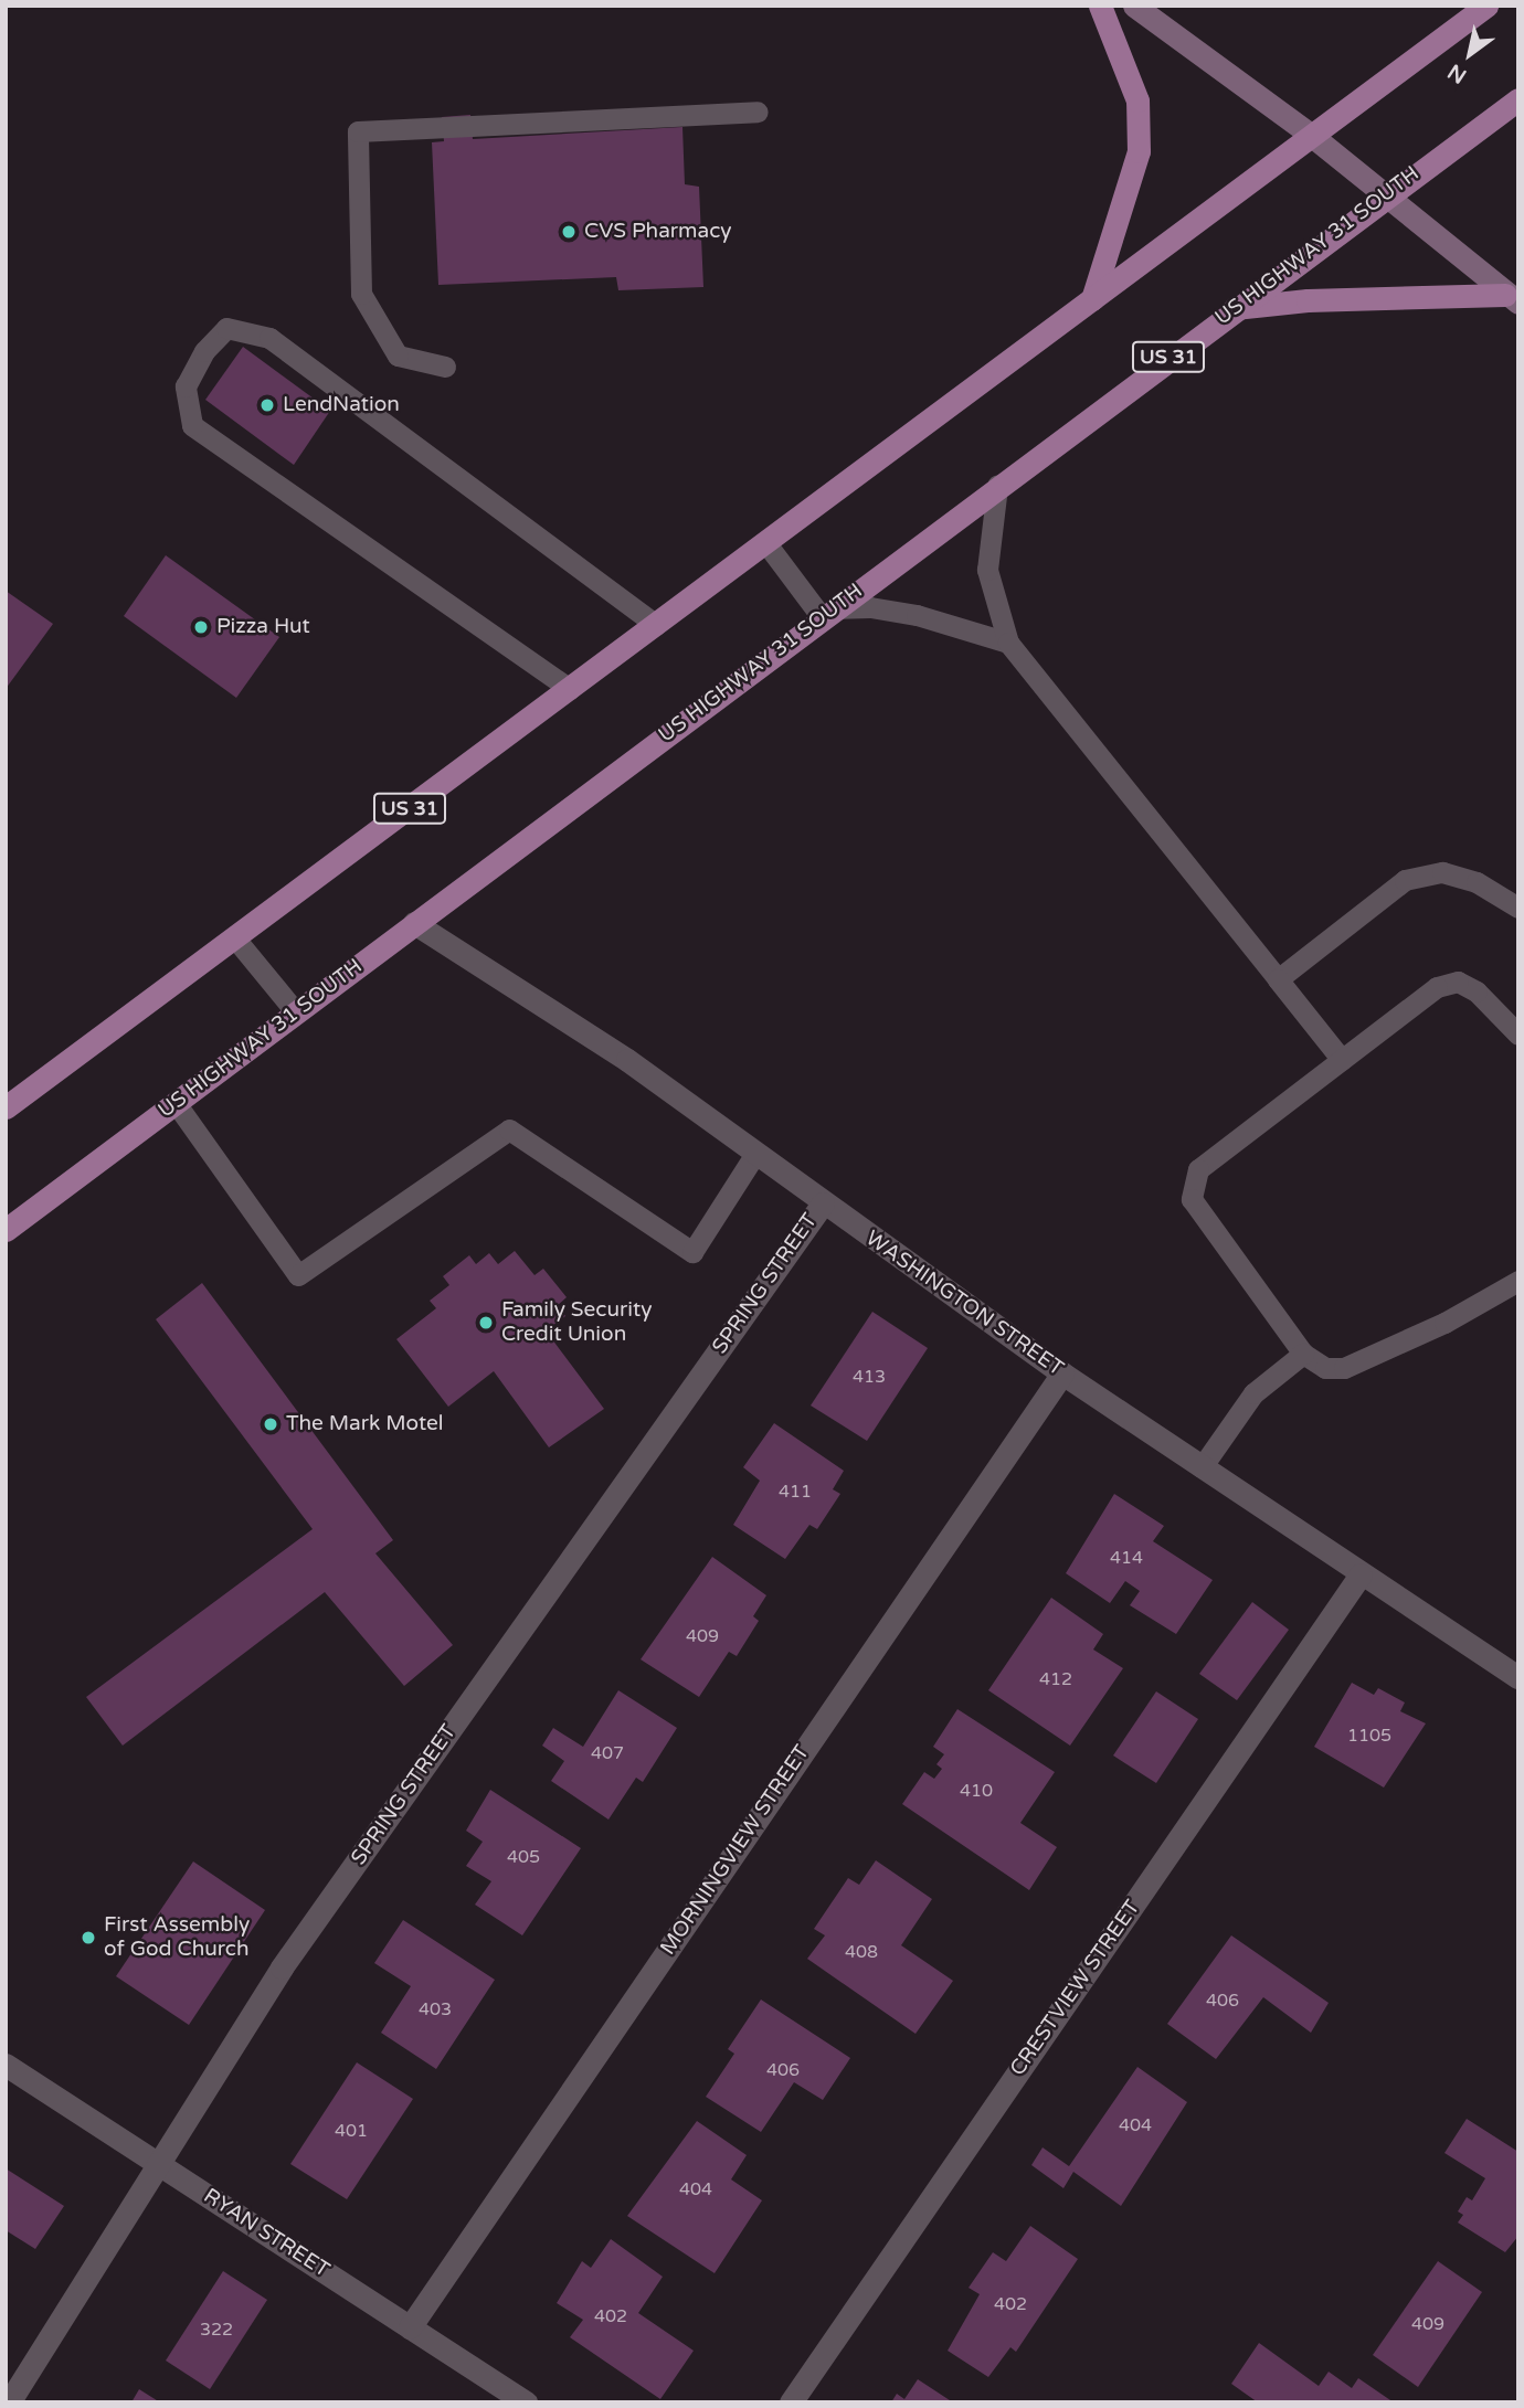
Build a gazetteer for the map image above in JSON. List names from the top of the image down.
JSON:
{
  "streets": {
    "main road": ["US HIGHWAY 31 SOUTH", "US 31"],
    "street": [
      "SPRING STREET",
      "WASHINGTON STREET",
      "MORNINGVIEW STREET",
      "CRESTVIEW STREET",
      "RYAN STREET"
    ]
  },
  "crossings": [
    ["US HIGHWAY 31 SOUTH", "WASHINGTON STREET"],
    ["SPRING STREET", "WASHINGTON STREET"],
    ["SPRING STREET", "RYAN STREET"],
    ["WASHINGTON STREET", "MORNINGVIEW STREET"],
    ["WASHINGTON STREET", "CRESTVIEW STREET"],
    ["MORNINGVIEW STREET", "RYAN STREET"]
  ],
  "places": [
    "CVS Pharmacy",
    "LendNation",
    "Pizza Hut",
    "Family Security Credit Union",
    "The Mark Motel",
    "First Assembly of God Church"
  ],
  "house_numbers": [
    "413",
    "411",
    "414",
    "409",
    "412",
    "1105",
    "407",
    "410",
    "405",
    "408",
    "406",
    "403",
    "406",
    "404",
    "401",
    "404",
    "402",
    "402",
    "409",
    "322"
  ],
  "north": "bottom left"
}
